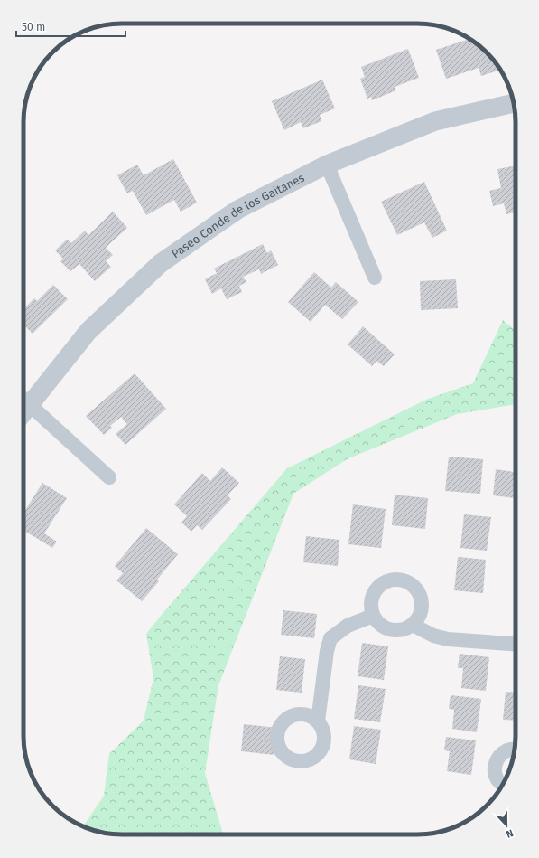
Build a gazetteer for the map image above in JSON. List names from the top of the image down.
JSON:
{
  "streets": {
    "street": ["Paseo Conde de los Gaitanes"]
  },
  "scale_bar": "50 m",
  "north": "bottom"
}
